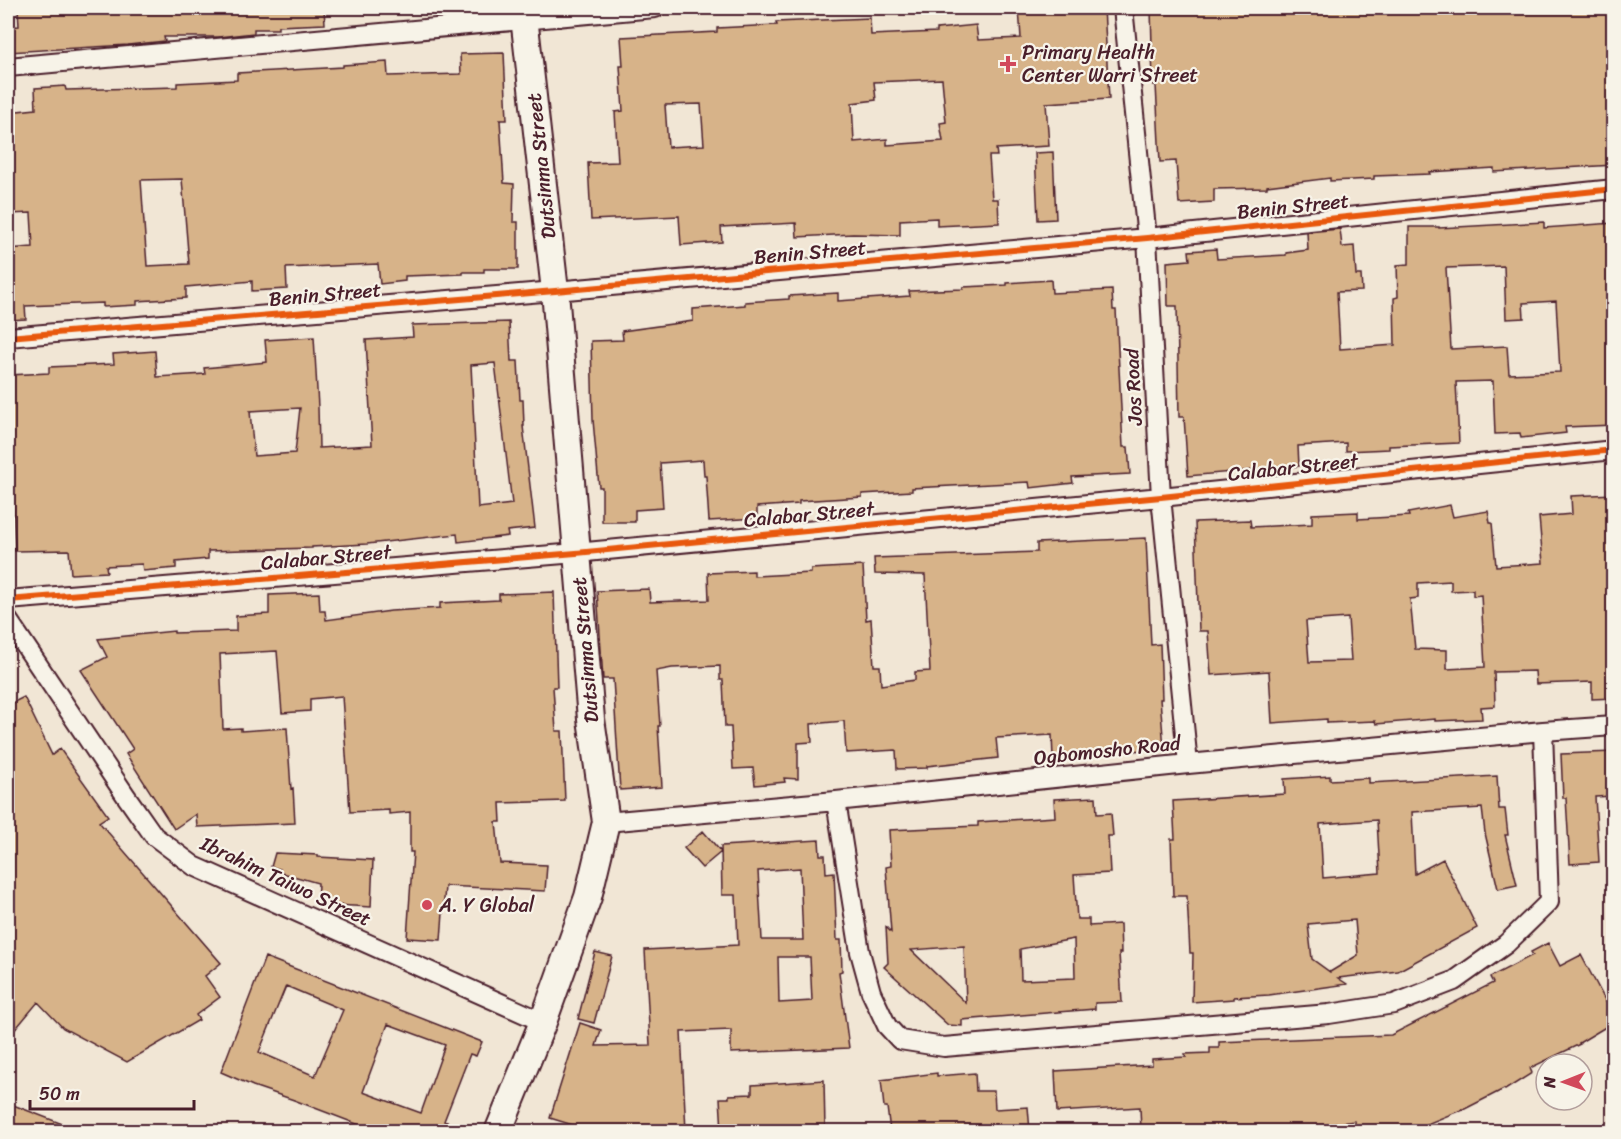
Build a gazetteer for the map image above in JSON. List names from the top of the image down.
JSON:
{
  "streets": {
    "street": [
      "Dutsinma Street",
      "Benin Street",
      "Jos Road",
      "Calabar Street",
      "Ogbomosho Road",
      "Ibrahim Taiwo Street"
    ]
  },
  "crossings": [
    ["Dutsinma Street", "Benin Street"],
    ["Dutsinma Street", "Calabar Street"],
    ["Dutsinma Street", "Ogbomosho Road"],
    ["Dutsinma Street", "Ibrahim Taiwo Street"],
    ["Benin Street", "Jos Road"],
    ["Jos Road", "Calabar Street"],
    ["Jos Road", "Ogbomosho Road"]
  ],
  "places": {
    "health": ["Primary Health Center Warri Street"],
    "other": ["A. Y Global"]
  },
  "scale_bar": "50 m",
  "north": "left"
}
